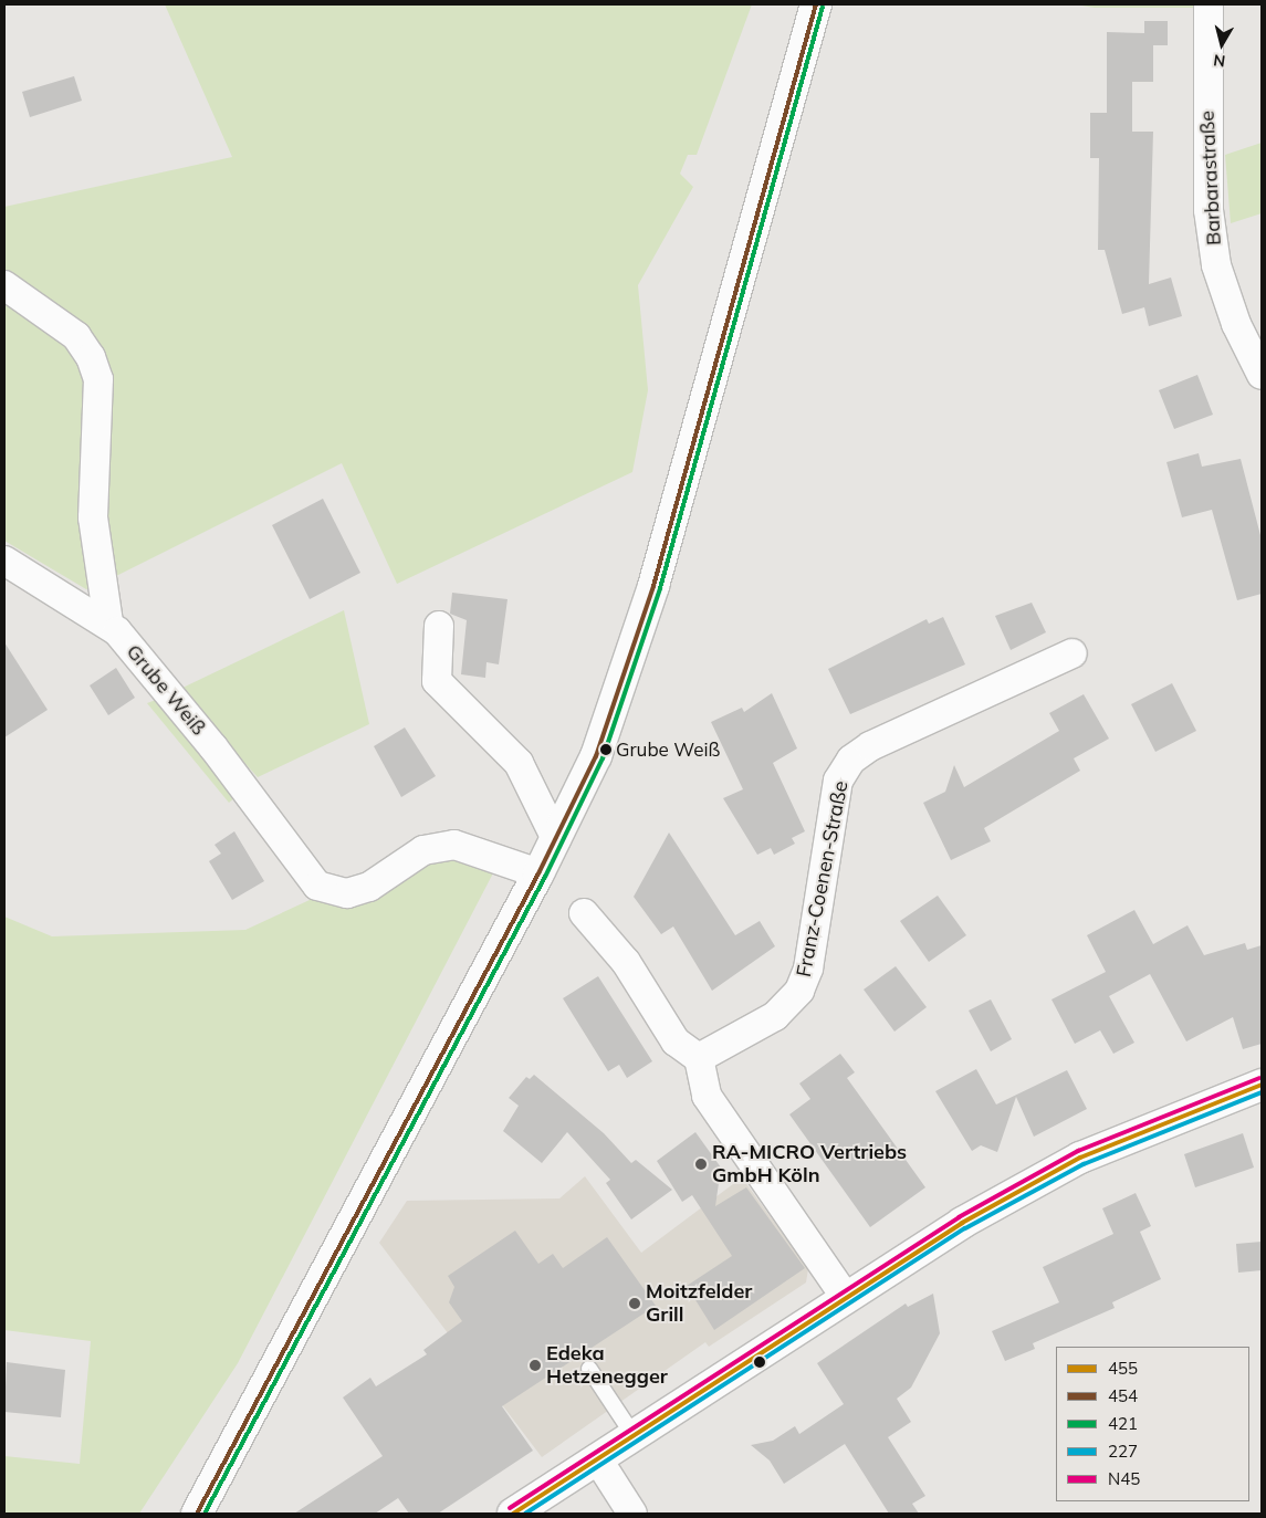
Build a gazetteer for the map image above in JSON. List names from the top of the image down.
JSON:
{
  "streets": {
    "street": ["Barbarastraße", "Grube Weiß", "Franz-Coenen-Straße"]
  },
  "places": [
    "Grube Weiß",
    "RA-MICRO Vertriebs GmbH Köln",
    "Moitzfelder Grill",
    "Edeka Hetzenegger"
  ],
  "lines": [
    "transit line 454",
    "transit line 421",
    "transit line N45",
    "transit line 455",
    "transit line 227"
  ],
  "legend": [
    "455",
    "454",
    "421",
    "227",
    "N45"
  ],
  "north": "bottom"
}
